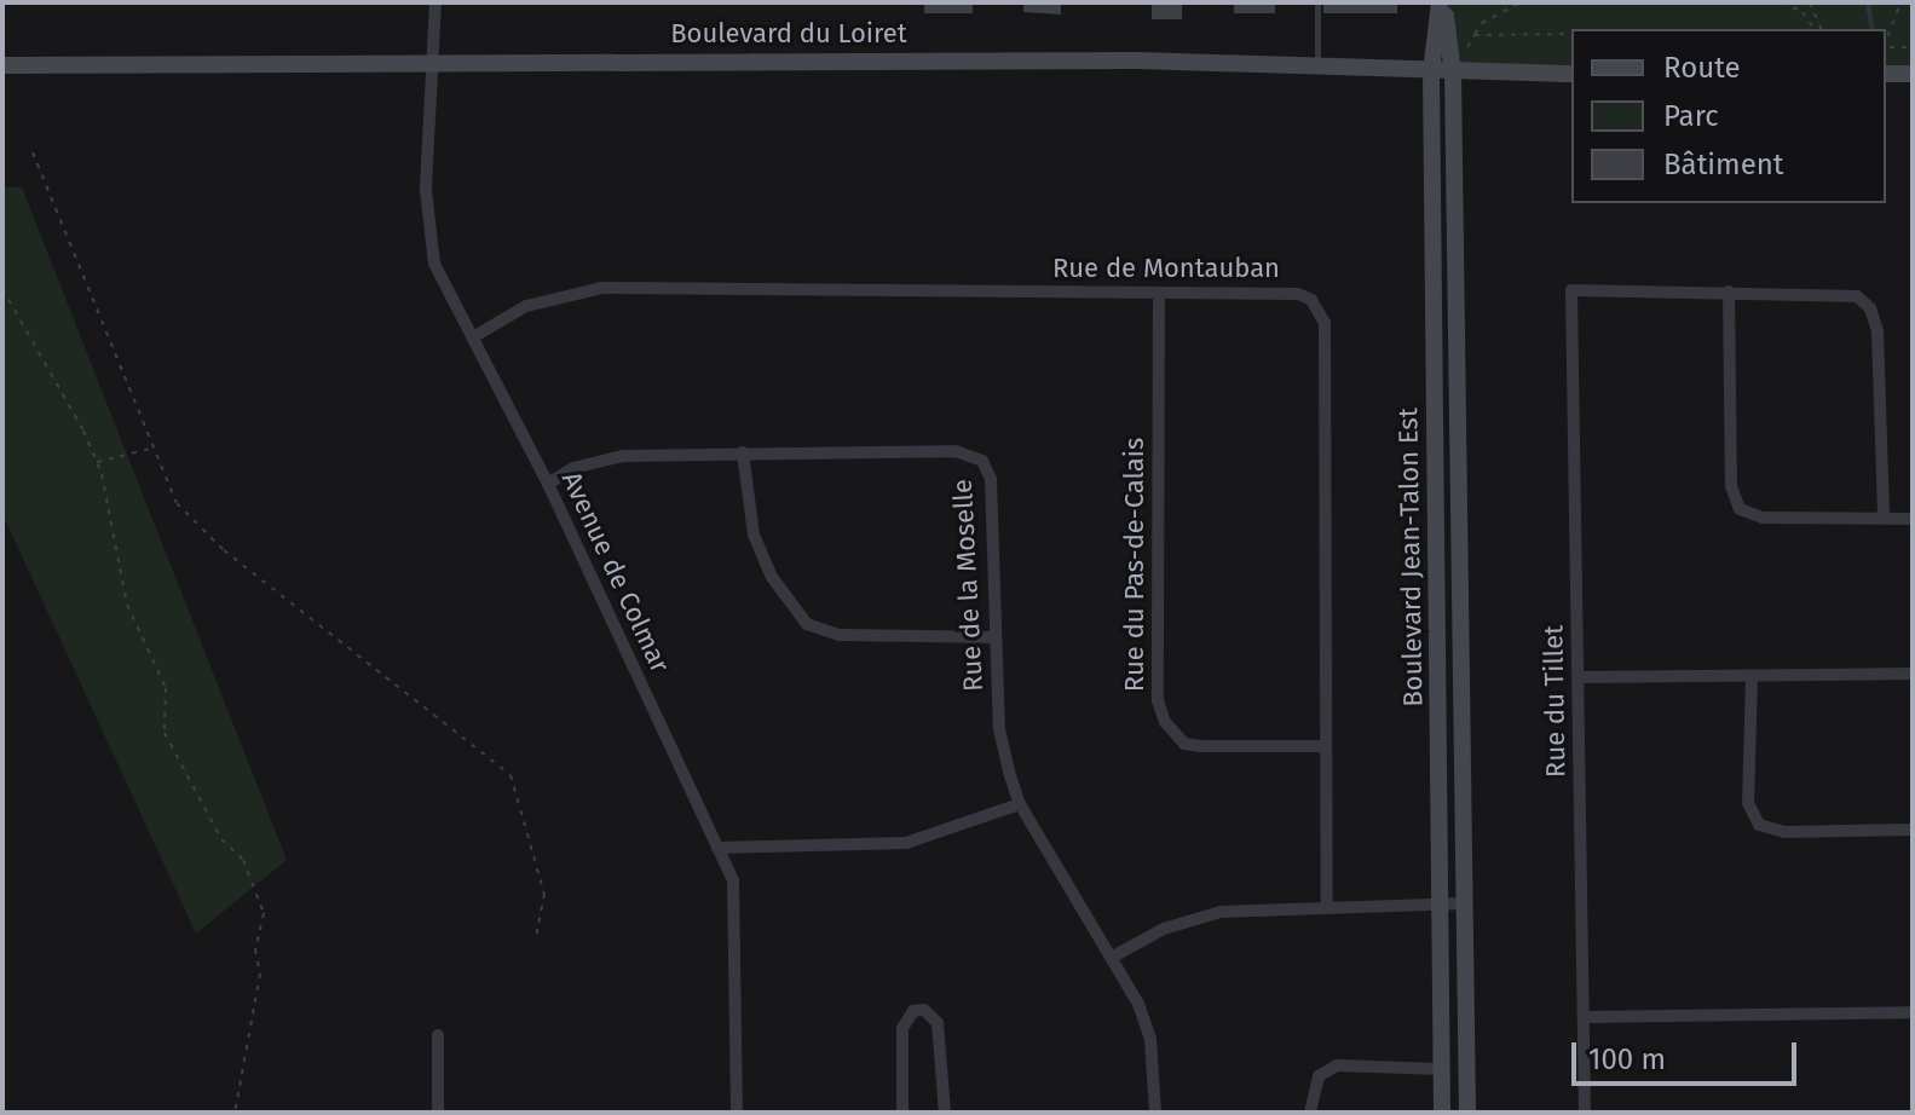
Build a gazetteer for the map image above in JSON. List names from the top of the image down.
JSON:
{
  "streets": {
    "street": [
      "Boulevard du Loiret",
      "Rue de Montauban",
      "Boulevard Jean-Talon Est",
      "Rue du Pas-de-Calais",
      "Avenue de Colmar",
      "Rue de la Moselle",
      "Rue du Tillet"
    ]
  },
  "crossings": [
    ["Boulevard du Loiret", "Boulevard Jean-Talon Est"],
    ["Boulevard du Loiret", "Avenue de Colmar"],
    ["Rue de Montauban", "Rue du Pas-de-Calais"],
    ["Rue de Montauban", "Avenue de Colmar"],
    ["Avenue de Colmar", "Rue de la Moselle"]
  ],
  "legend": ["Route", "Parc", "Bâtiment"],
  "scale_bar": "100 m"
}
